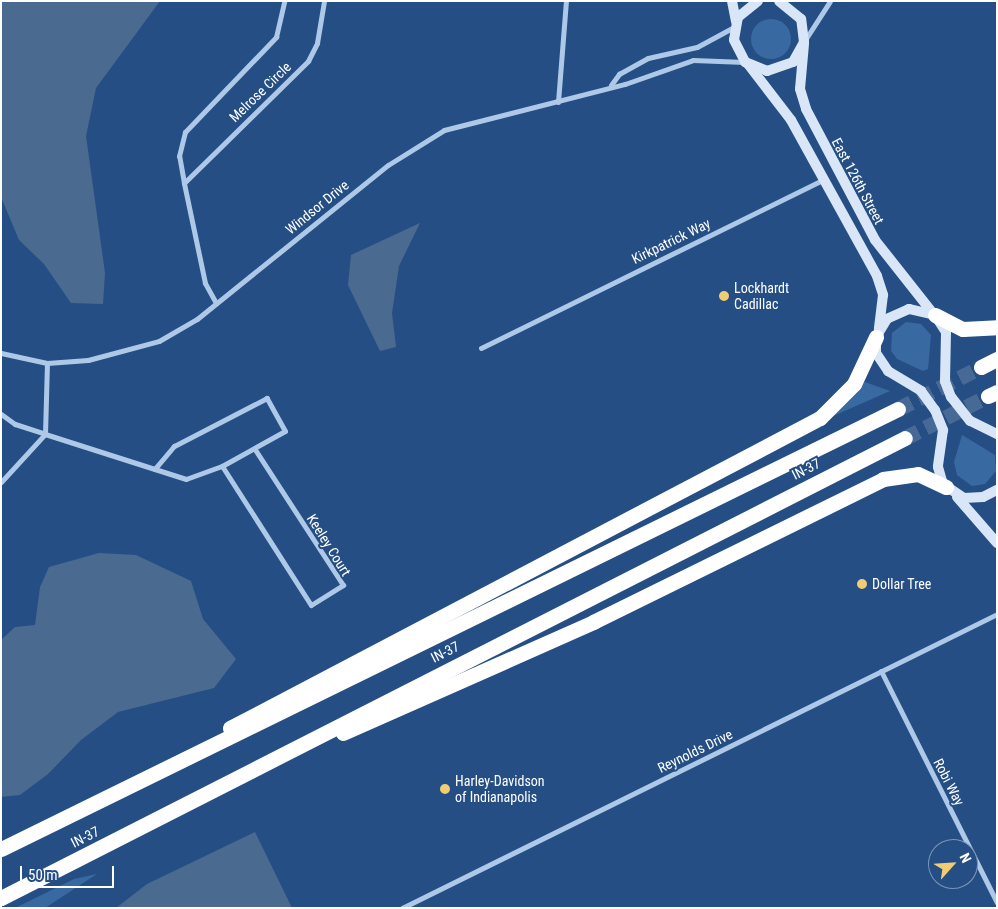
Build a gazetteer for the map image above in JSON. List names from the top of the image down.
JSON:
{
  "streets": {
    "highway": ["IN-37"],
    "main road": ["East 126th Street"],
    "street": [
      "Melrose Circle",
      "Windsor Drive",
      "Kirkpatrick Way",
      "Keeley Court",
      "Reynolds Drive",
      "Robi Way"
    ]
  },
  "crossings": [
    ["Melrose Circle", "Windsor Drive"],
    ["Reynolds Drive", "Robi Way"]
  ],
  "places": ["Lockhardt Cadillac", "Dollar Tree", "Harley-Davidson of Indianapolis"],
  "scale_bar": "50 m",
  "north": "top right"
}
